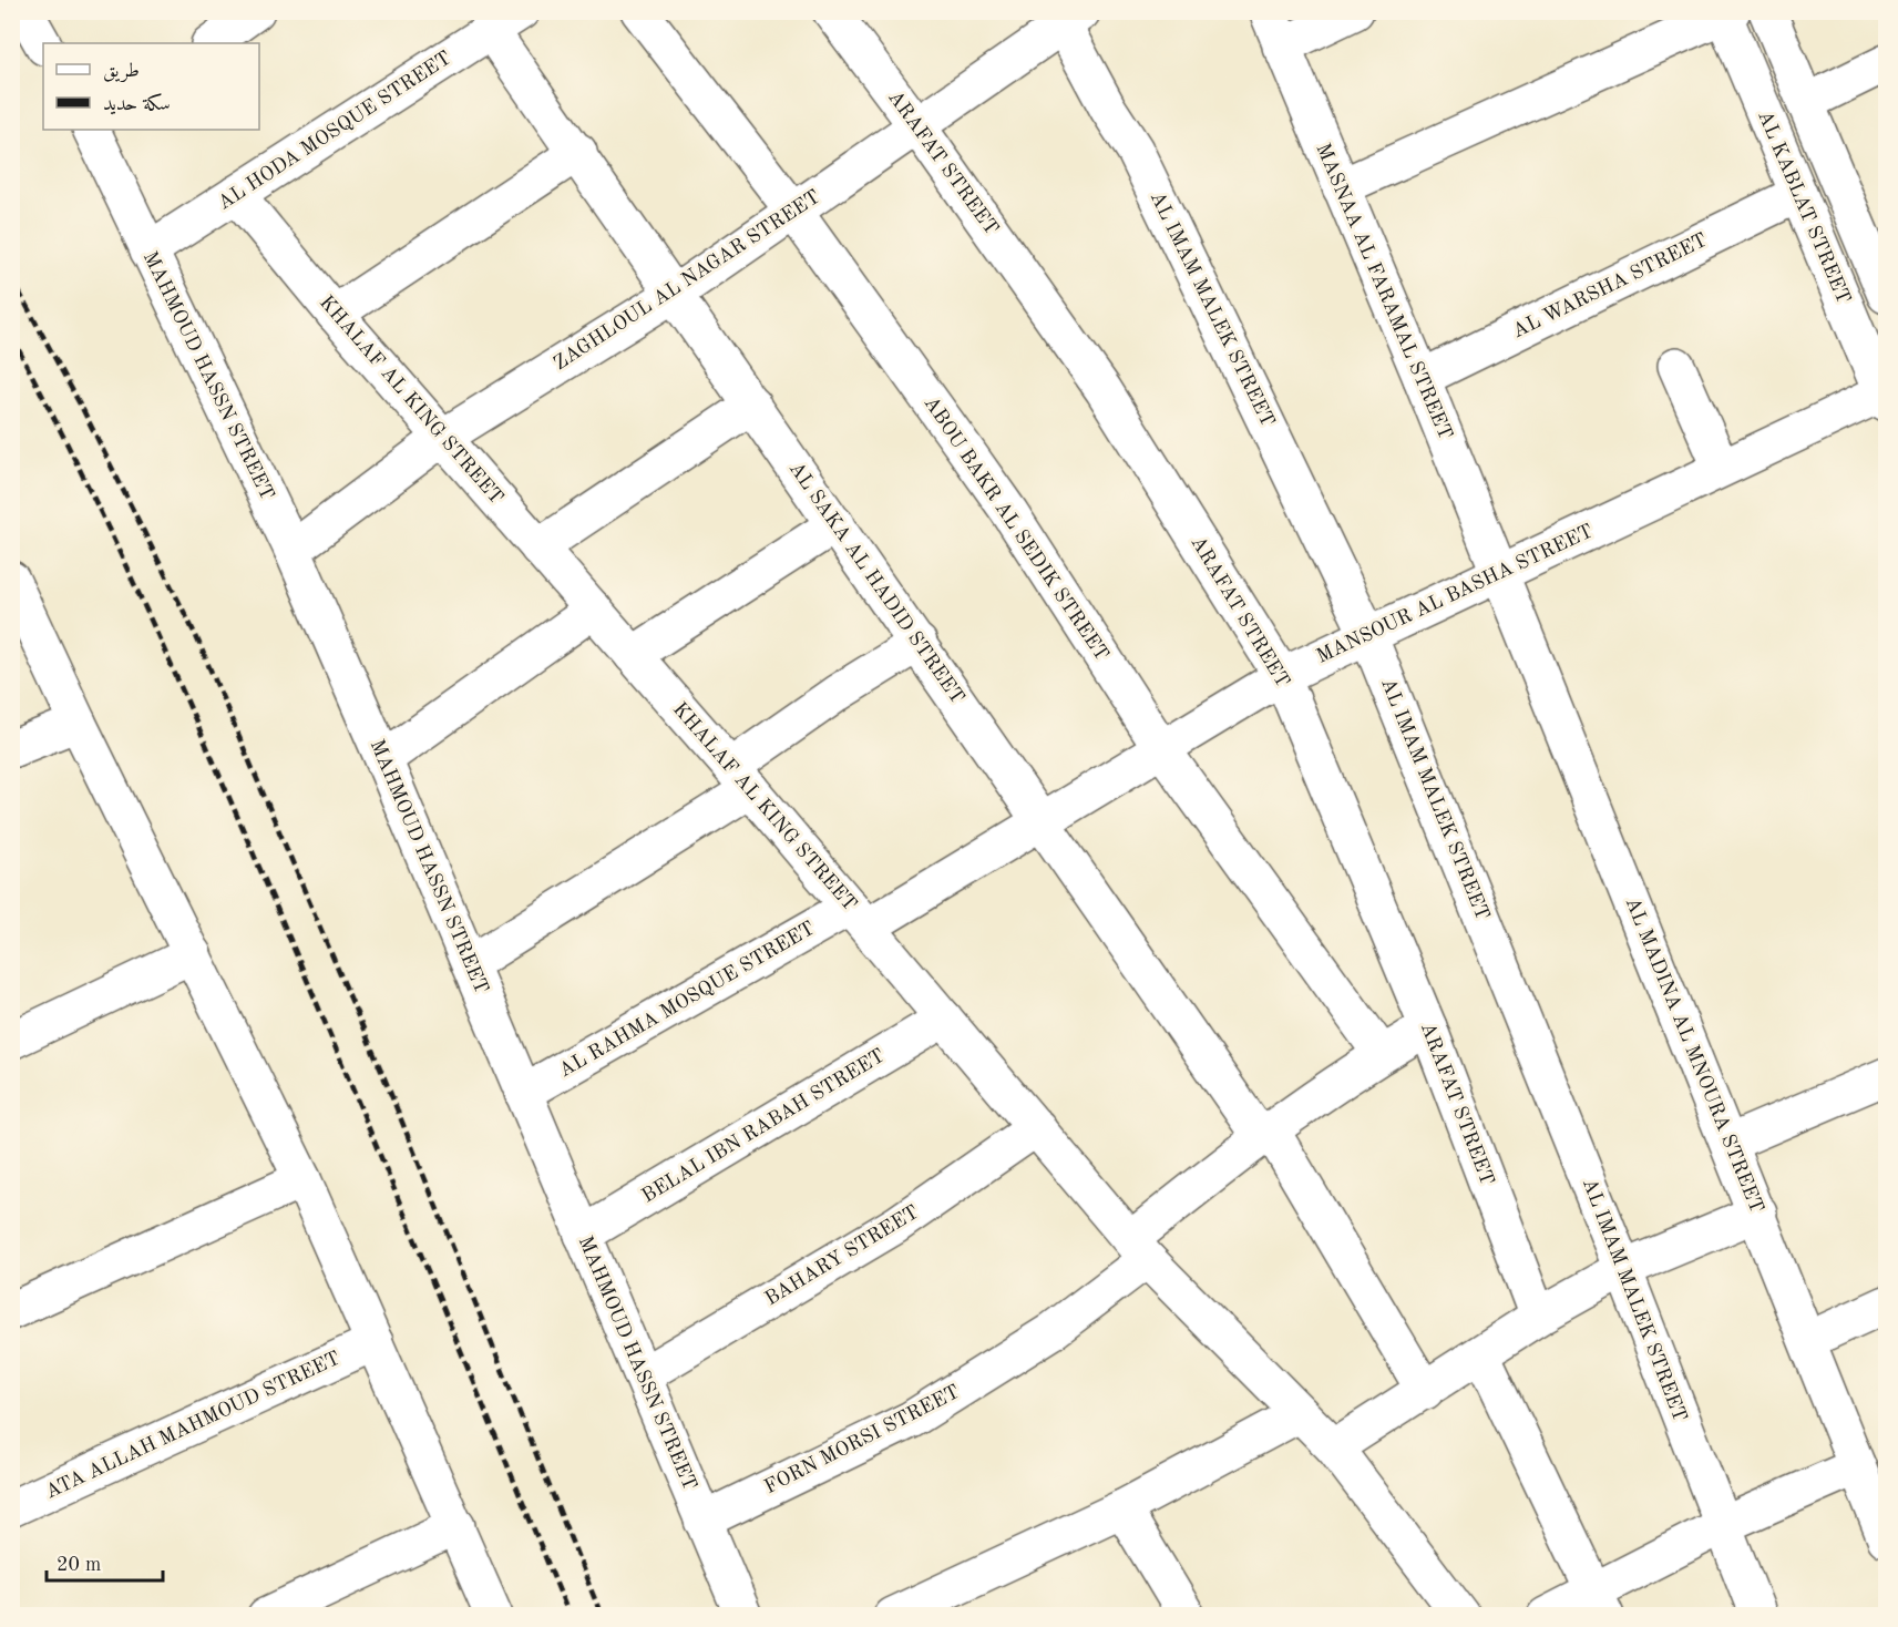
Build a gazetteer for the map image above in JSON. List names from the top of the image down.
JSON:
{
  "streets": {
    "street": [
      "AL HODA MOSQUE STREET",
      "ARAFAT STREET",
      "AL KABLAT STREET",
      "ZAGHLOUL AL NAGAR STREET",
      "AL WARSHA STREET",
      "MASNAA AL FARAMAL STREET",
      "AL IMAM MALEK STREET",
      "MAHMOUD HASSN STREET",
      "KHALAF AL KING STREET",
      "ABOU BAKR AL SEDIK STREET",
      "AL SAKA AL HADID STREET",
      "MANSOUR AL BASHA STREET",
      "AL RAHMA MOSQUE STREET",
      "AL MADINA AL MNOURA STREET",
      "BELAL IBN RABAH STREET",
      "BAHARY STREET",
      "ATA ALLAH MAHMOUD STREET",
      "FORN MORSI STREET"
    ]
  },
  "crossings": [
    ["AL HODA MOSQUE STREET", "MAHMOUD HASSN STREET"],
    ["AL HODA MOSQUE STREET", "KHALAF AL KING STREET"],
    ["AL HODA MOSQUE STREET", "AL SAKA AL HADID STREET"],
    ["ARAFAT STREET", "ZAGHLOUL AL NAGAR STREET"],
    ["ARAFAT STREET", "MANSOUR AL BASHA STREET"],
    ["ARAFAT STREET", "FORN MORSI STREET"],
    ["AL KABLAT STREET", "AL WARSHA STREET"],
    ["AL KABLAT STREET", "MANSOUR AL BASHA STREET"],
    ["ZAGHLOUL AL NAGAR STREET", "AL IMAM MALEK STREET"],
    ["ZAGHLOUL AL NAGAR STREET", "MAHMOUD HASSN STREET"],
    ["ZAGHLOUL AL NAGAR STREET", "KHALAF AL KING STREET"],
    ["ZAGHLOUL AL NAGAR STREET", "ABOU BAKR AL SEDIK STREET"],
    ["ZAGHLOUL AL NAGAR STREET", "AL SAKA AL HADID STREET"],
    ["AL WARSHA STREET", "MASNAA AL FARAMAL STREET"],
    ["MASNAA AL FARAMAL STREET", "MANSOUR AL BASHA STREET"],
    ["MASNAA AL FARAMAL STREET", "AL MADINA AL MNOURA STREET"],
    ["AL IMAM MALEK STREET", "MANSOUR AL BASHA STREET"],
    ["MAHMOUD HASSN STREET", "AL RAHMA MOSQUE STREET"],
    ["MAHMOUD HASSN STREET", "BELAL IBN RABAH STREET"],
    ["MAHMOUD HASSN STREET", "BAHARY STREET"],
    ["MAHMOUD HASSN STREET", "FORN MORSI STREET"],
    ["KHALAF AL KING STREET", "MANSOUR AL BASHA STREET"],
    ["KHALAF AL KING STREET", "AL RAHMA MOSQUE STREET"],
    ["KHALAF AL KING STREET", "BELAL IBN RABAH STREET"],
    ["KHALAF AL KING STREET", "BAHARY STREET"],
    ["KHALAF AL KING STREET", "FORN MORSI STREET"],
    ["ABOU BAKR AL SEDIK STREET", "MANSOUR AL BASHA STREET"],
    ["ABOU BAKR AL SEDIK STREET", "FORN MORSI STREET"],
    ["AL SAKA AL HADID STREET", "MANSOUR AL BASHA STREET"],
    ["AL SAKA AL HADID STREET", "FORN MORSI STREET"],
    ["MANSOUR AL BASHA STREET", "AL RAHMA MOSQUE STREET"],
    ["MANSOUR AL BASHA STREET", "AL MADINA AL MNOURA STREET"]
  ],
  "legend": ["طريق", "سكة حديد"],
  "scale_bar": "20 m"
}
